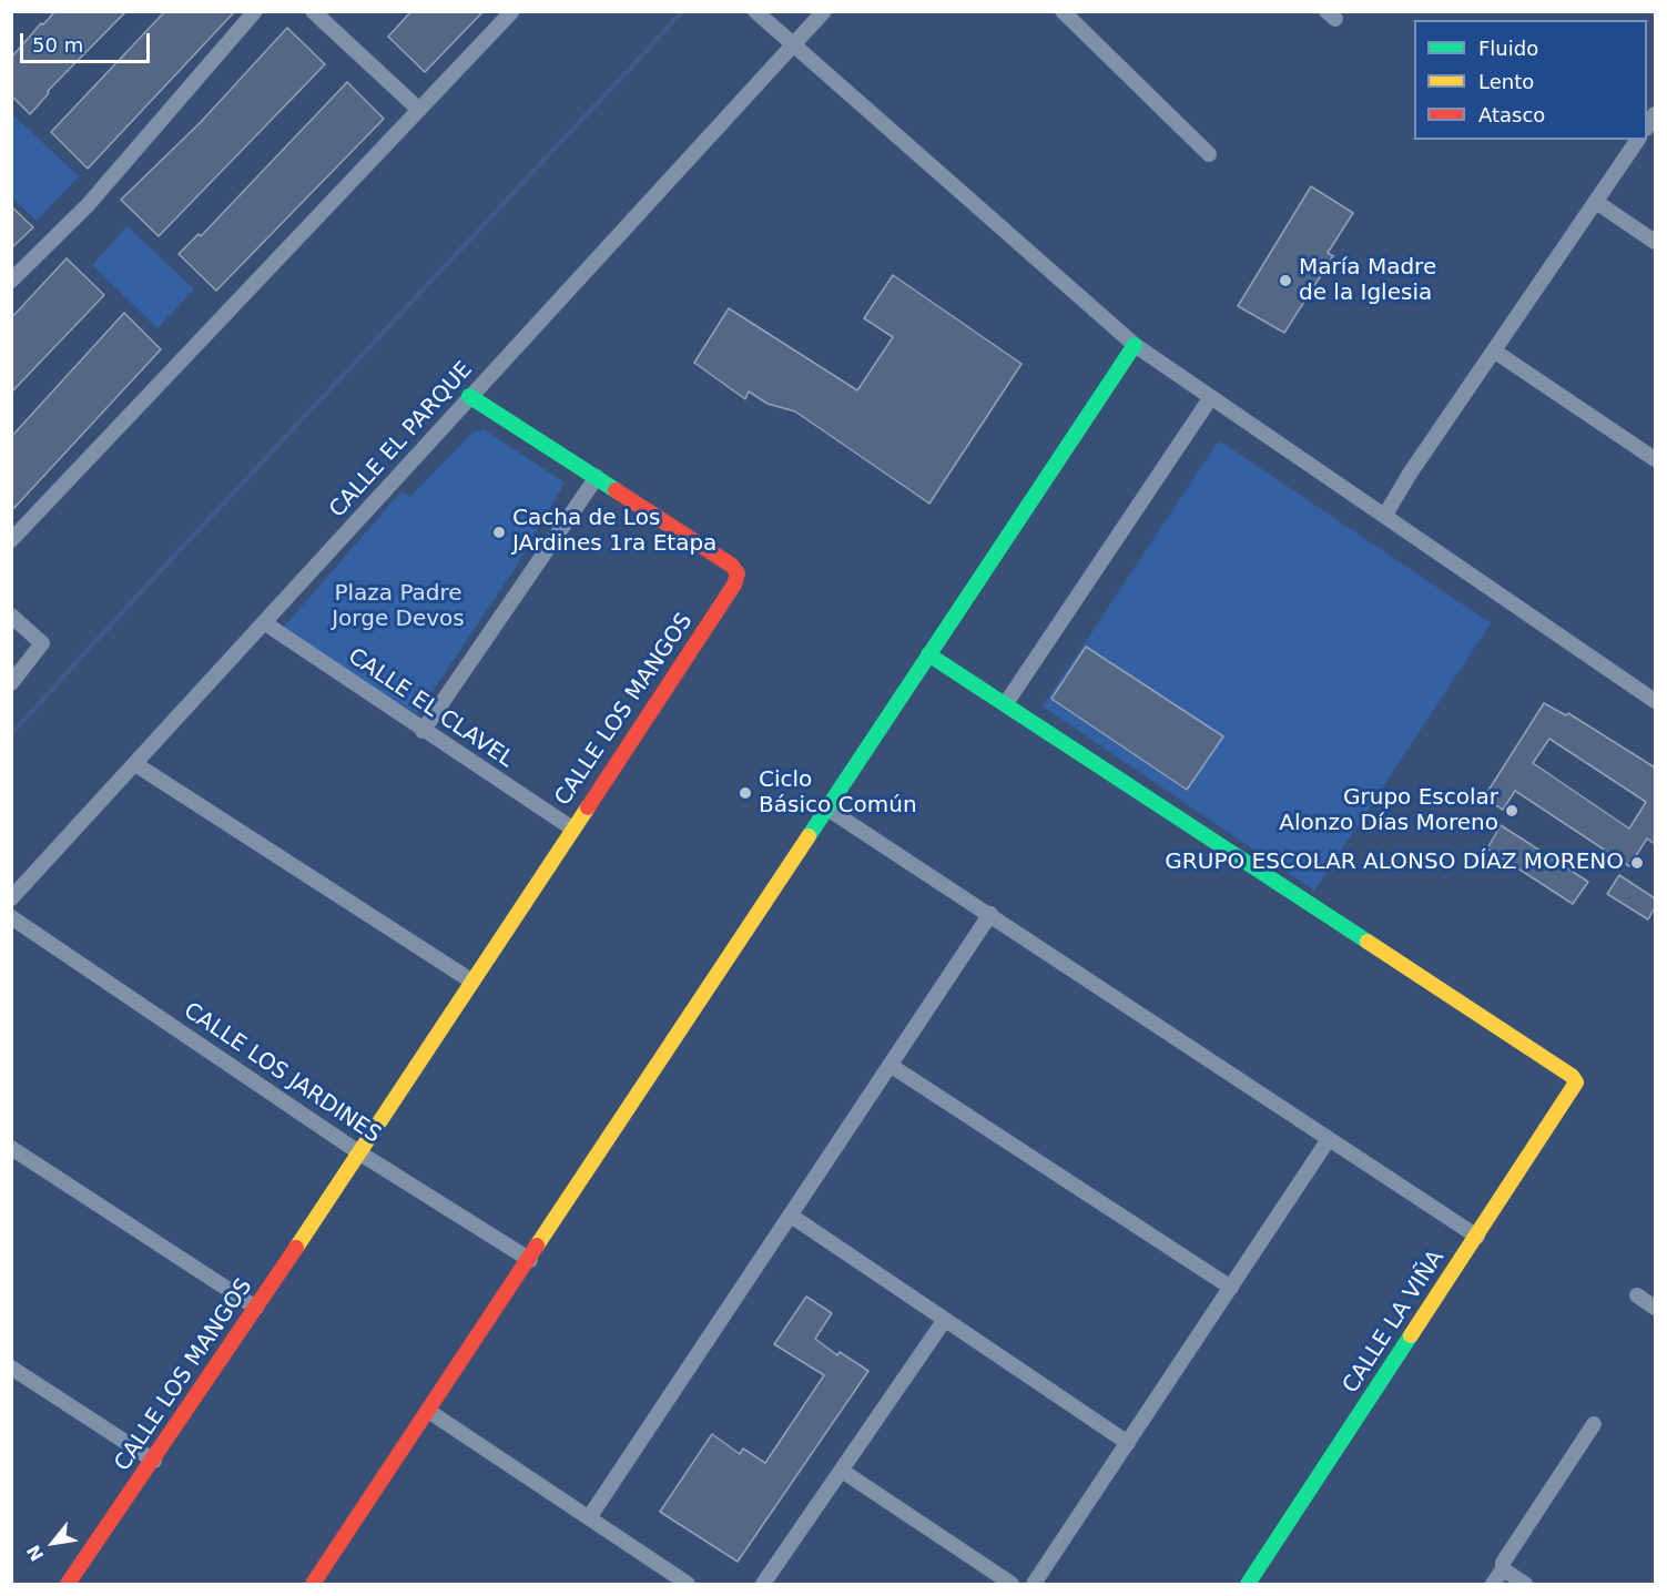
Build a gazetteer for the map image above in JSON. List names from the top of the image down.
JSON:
{
  "streets": {
    "street": [
      "CALLE EL PARQUE",
      "CALLE EL CLAVEL",
      "CALLE LOS MANGOS",
      "CALLE LOS JARDINES",
      "CALLE LA VIÑA"
    ]
  },
  "crossings": [
    ["CALLE EL PARQUE", "CALLE EL CLAVEL"],
    ["CALLE EL PARQUE", "CALLE LOS MANGOS"],
    ["CALLE EL CLAVEL", "CALLE LOS MANGOS"],
    ["CALLE LOS MANGOS", "CALLE LOS JARDINES"]
  ],
  "parks": ["Plaza Padre Jorge Devos"],
  "places": [
    "María Madre de la Iglesia",
    "Cacha de Los JArdines 1ra Etapa",
    "Ciclo Básico Común",
    "Grupo Escolar Alonzo Días Moreno",
    "GRUPO ESCOLAR ALONSO DÍAZ MORENO"
  ],
  "legend": ["Fluido", "Lento", "Atasco"],
  "scale_bar": "50 m",
  "north": "bottom left"
}
